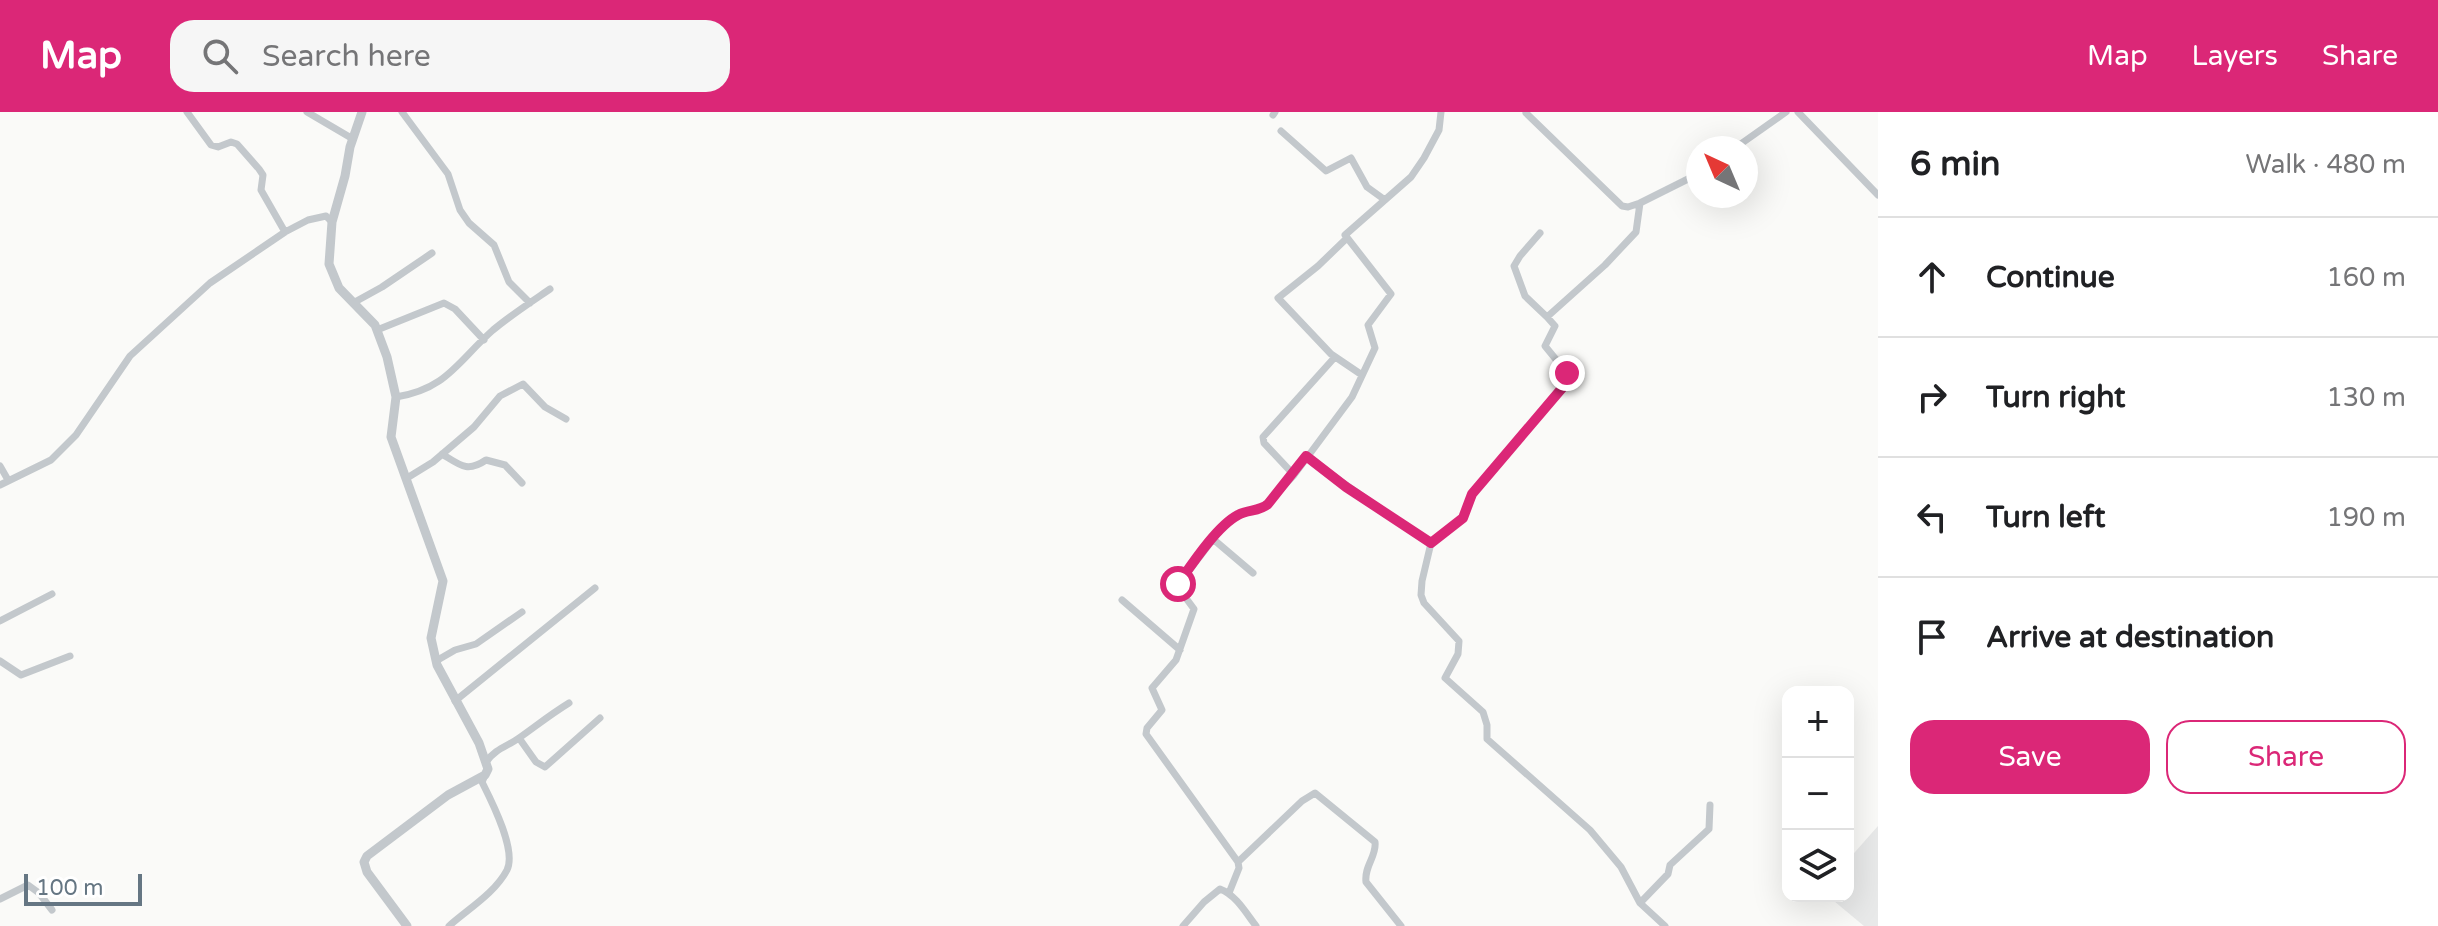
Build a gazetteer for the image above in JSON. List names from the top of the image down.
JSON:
{
  "scale_bar": "100 m",
  "north": "top left",
  "page": {
    "header": "Map",
    "search": "Search here",
    "nav": ["Map", "Layers", "Share"],
    "heading": ["6 min", "Walk · 480 m"],
    "list": [
      ["Continue", "160 m"],
      ["Turn right", "130 m"],
      ["Turn left", "190 m"],
      "Arrive at destination"
    ],
    "map_buttons": ["+", "−"],
    "buttons": ["Save", "Share"],
    "scale": "100 m"
  }
}
